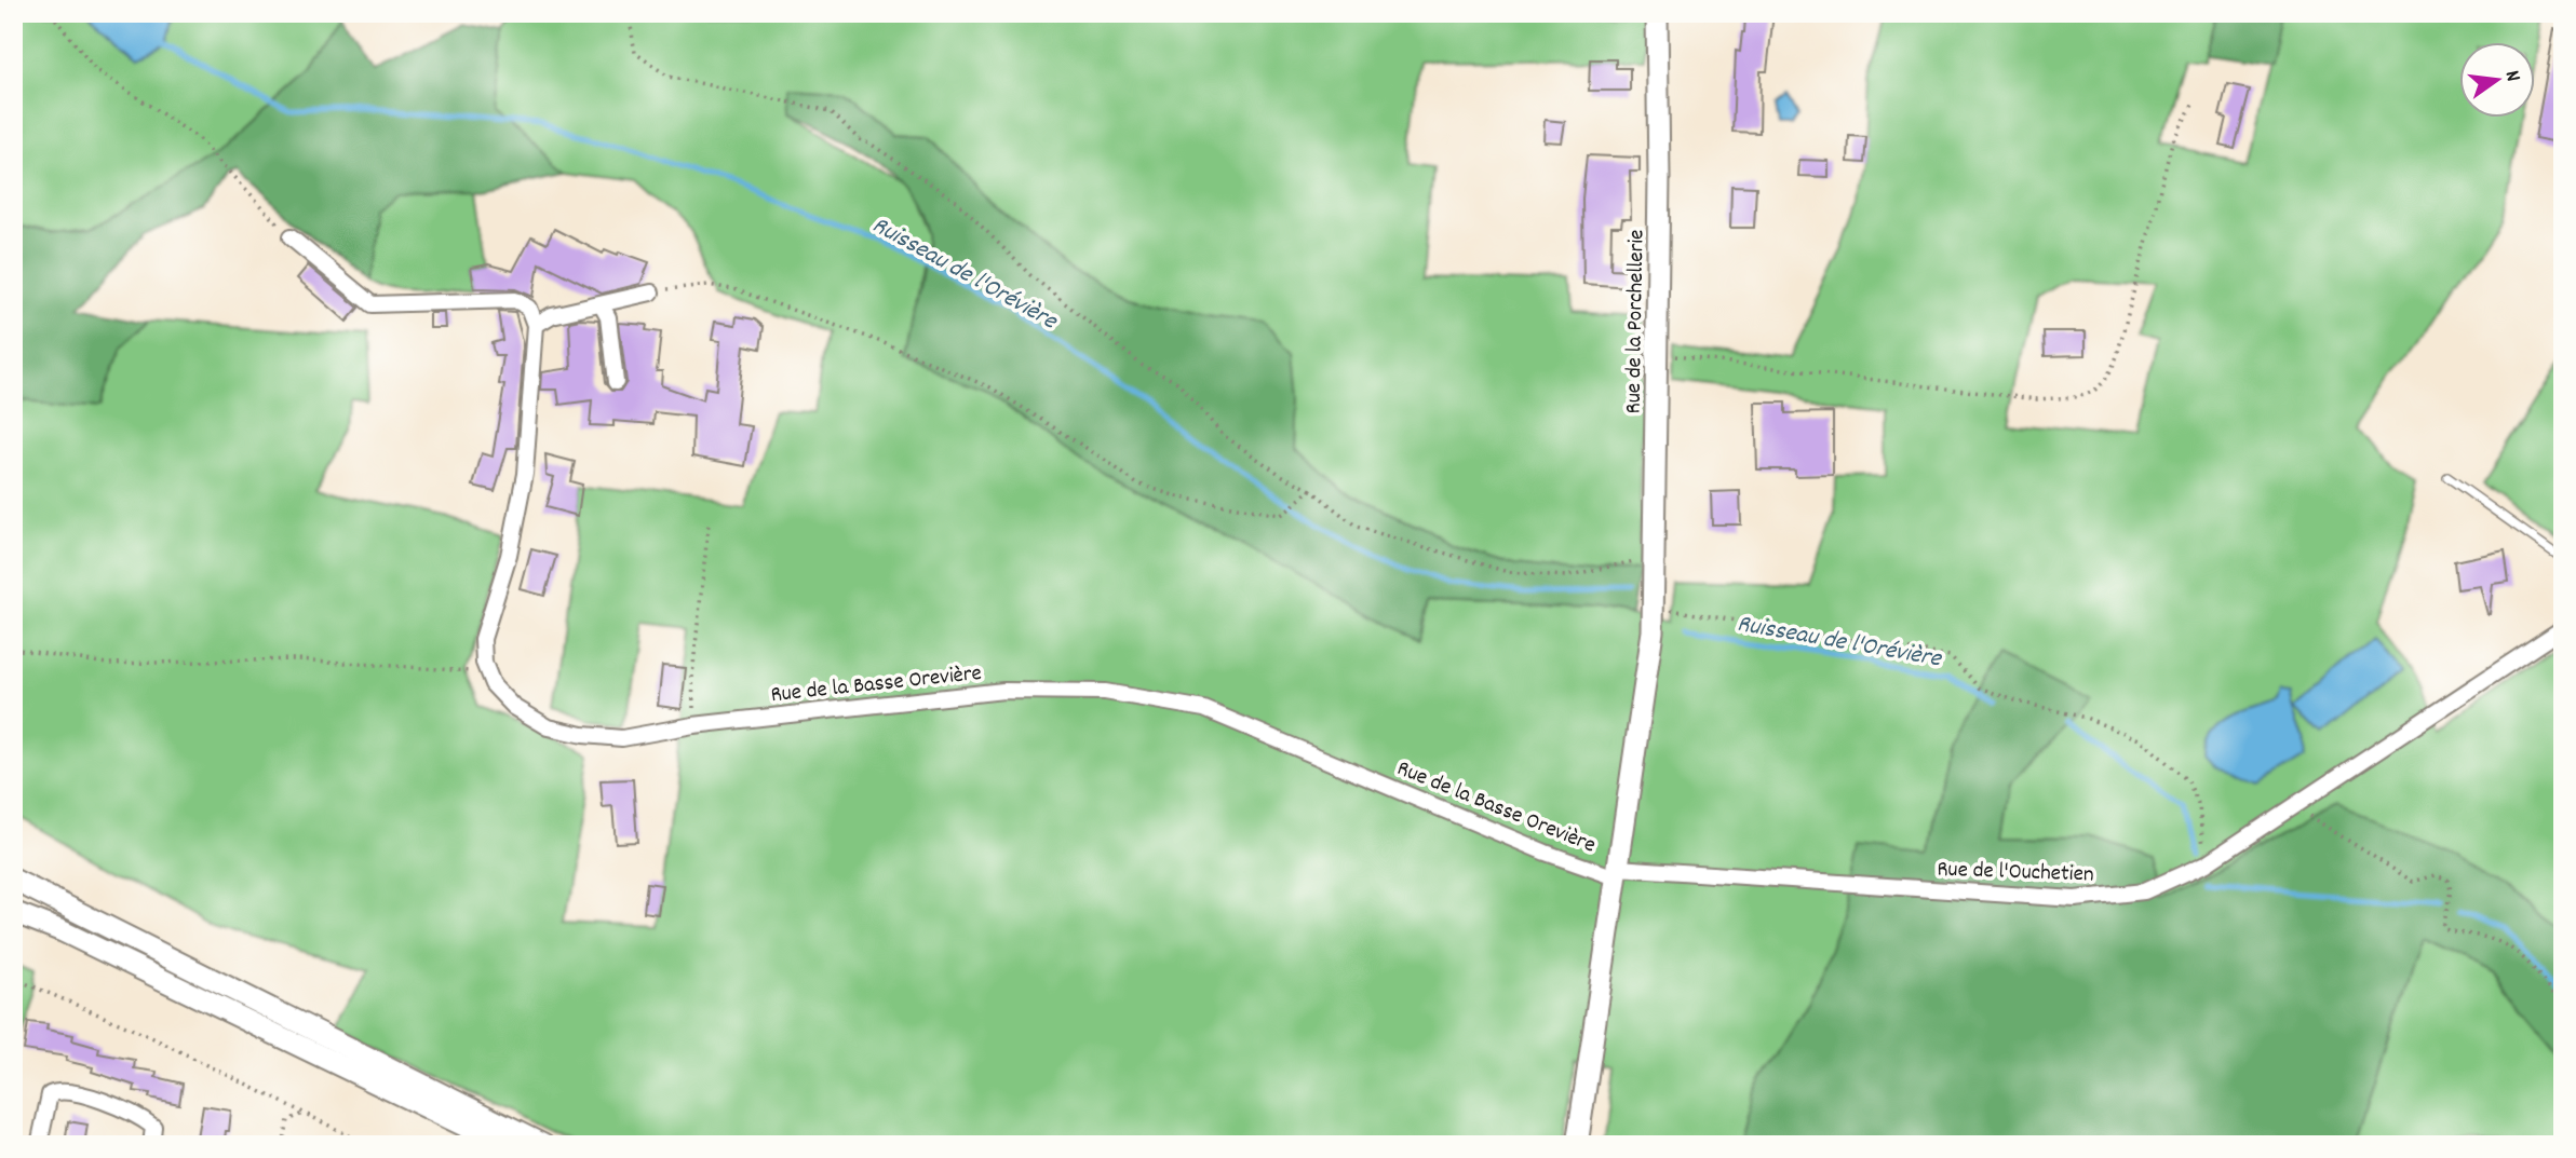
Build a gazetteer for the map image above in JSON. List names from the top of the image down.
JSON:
{
  "streets": {
    "street": ["Rue de la Porchellerie", "Rue de la Basse Orevière", "Rue de l'Ouchetien"]
  },
  "crossings": [
    ["Rue de la Porchellerie", "Rue de la Basse Orevière"],
    ["Rue de la Porchellerie", "Rue de l'Ouchetien"],
    ["Rue de la Basse Orevière", "Rue de l'Ouchetien"]
  ],
  "water": ["Ruisseau de l'Orévière"],
  "north": "right"
}
